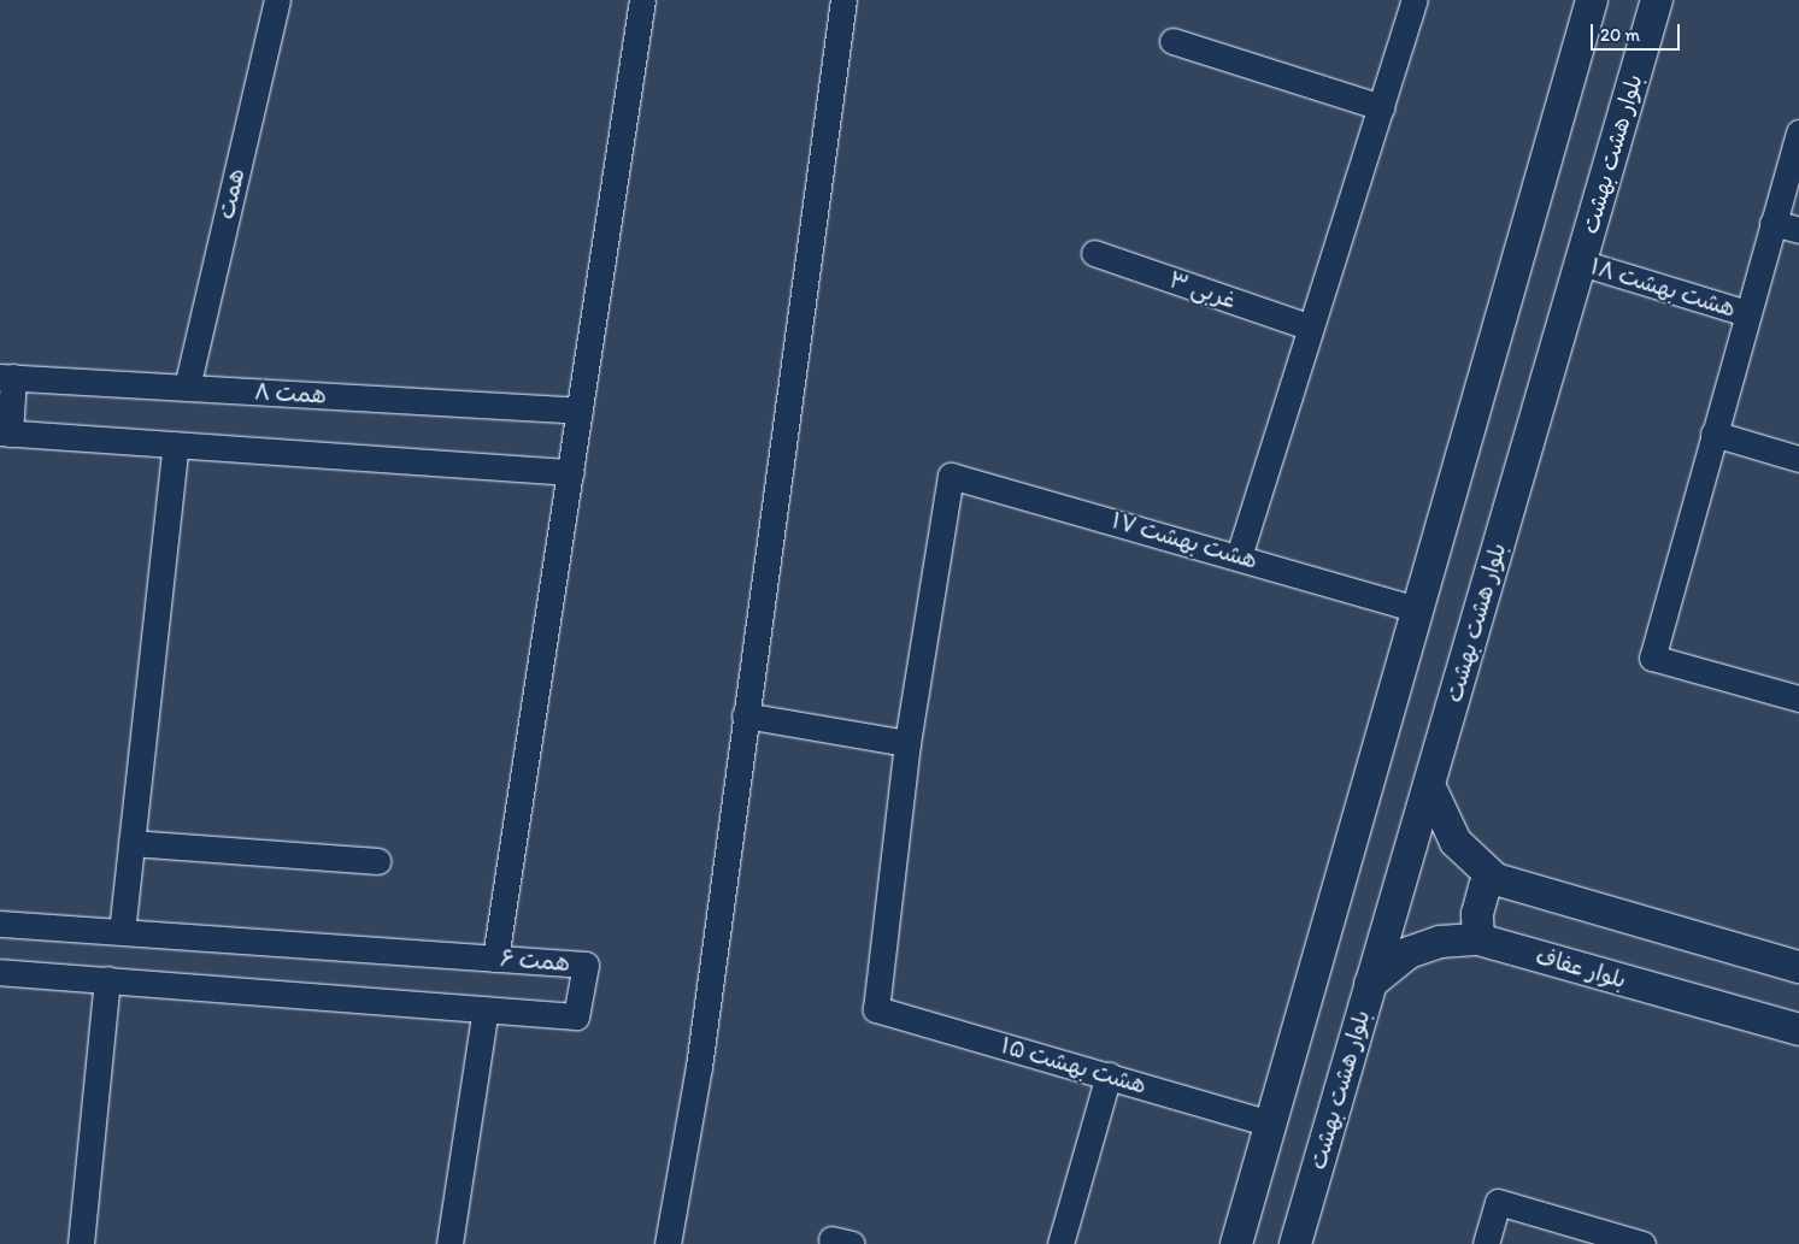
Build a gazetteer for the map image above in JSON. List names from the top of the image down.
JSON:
{
  "streets": {
    "street": [
      "بلوار هشت بهشت",
      "همت",
      "هشت بهشت ۱۸",
      "غربی ۳",
      "همت ۸",
      "هشت بهشت ۱۷",
      "همت ۶",
      "بلوار عفاف",
      "هشت بهشت ۱۵"
    ]
  },
  "crossings": [
    ["بلوار هشت بهشت", "هشت بهشت ۱۸"],
    ["بلوار هشت بهشت", "بلوار عفاف"],
    ["همت", "همت ۸"],
    ["هشت بهشت ۱۷", "هشت بهشت ۱۵"]
  ],
  "scale_bar": "20 m"
}
